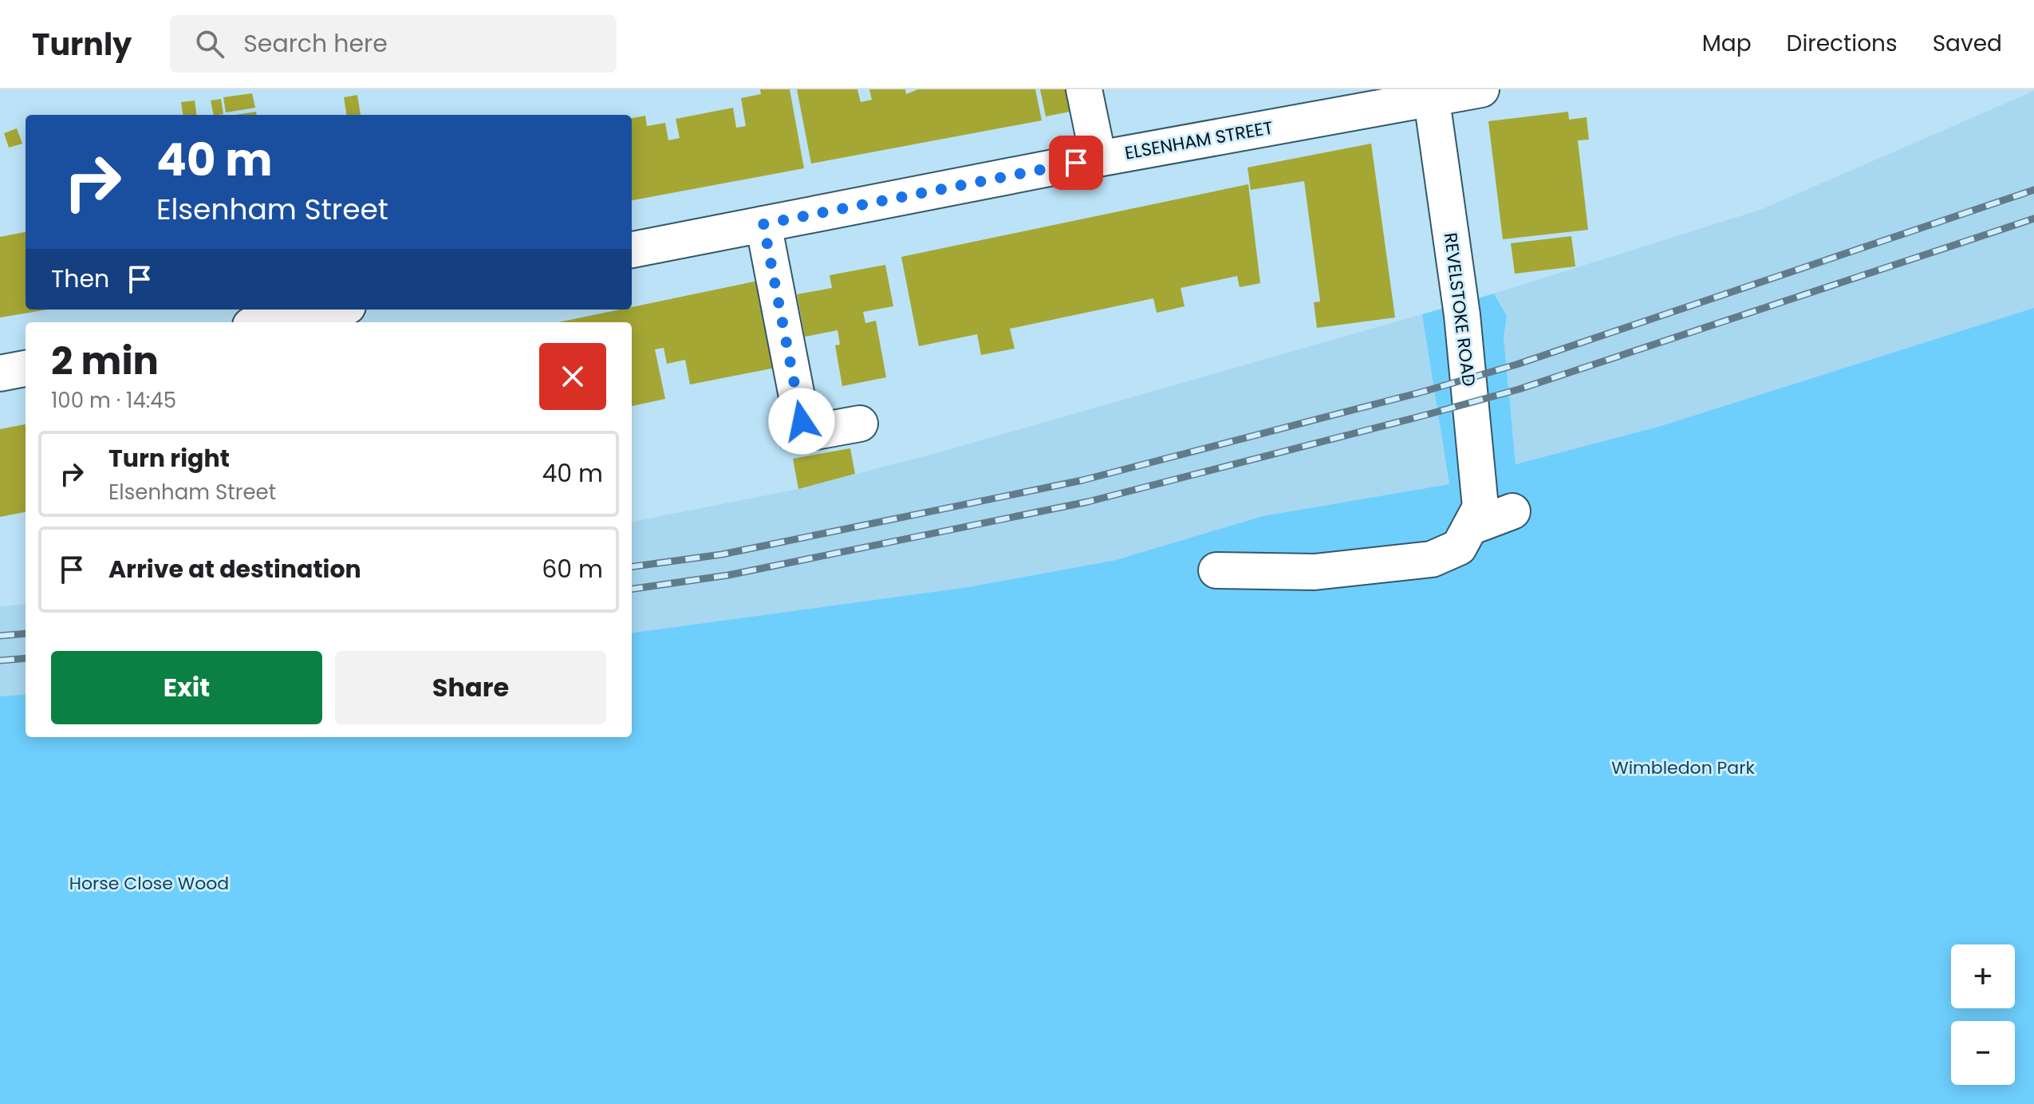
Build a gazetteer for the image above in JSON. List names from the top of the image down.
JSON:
{
  "streets": {
    "street": ["ELSENHAM STREET", "REVELSTOKE ROAD"]
  },
  "crossings": [
    ["ELSENHAM STREET", "REVELSTOKE ROAD"]
  ],
  "parks": ["Wimbledon Park", "Horse Close Wood"],
  "page": {
    "header": "Turnly",
    "search": "Search here",
    "nav": ["Map", "Directions", "Saved"],
    "turn": ["40 m", "Elsenham Street"],
    "then": "Then",
    "heading": ["2 min", "100 m · 14:45"],
    "list": [
      {
        "name": "Turn right",
        "note": "Elsenham Street",
        "value": "40 m"
      },
      {
        "name": "Arrive at destination",
        "value": "60 m"
      }
    ],
    "buttons": ["Exit", "Share"],
    "map_buttons": ["+", "−"]
  }
}
